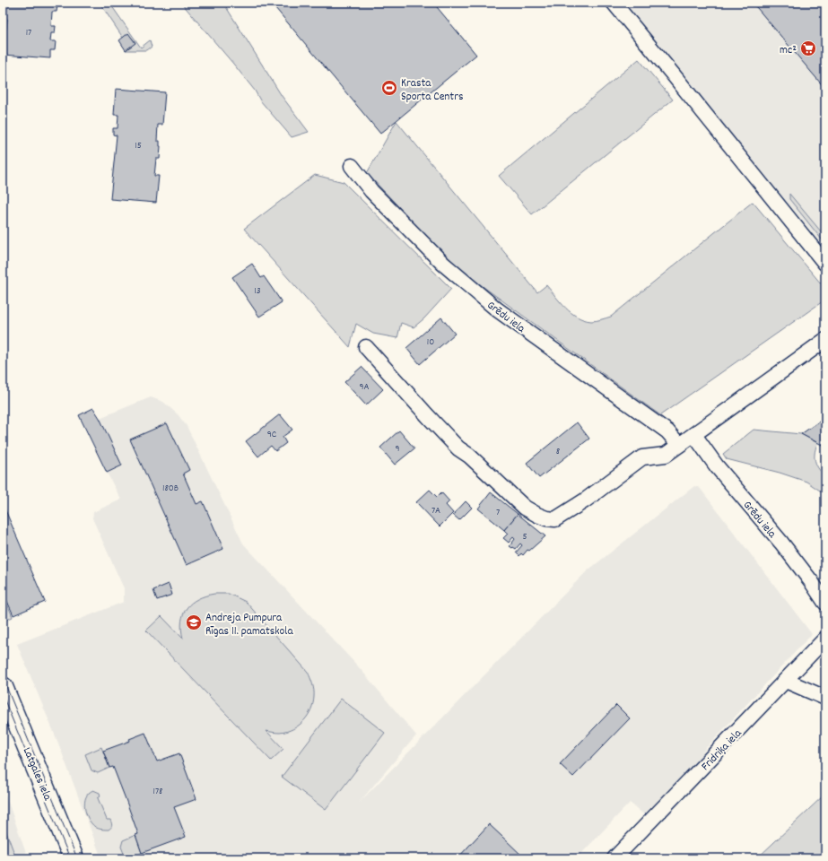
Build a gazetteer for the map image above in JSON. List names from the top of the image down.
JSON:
{
  "streets": {
    "street": ["Grēdu iela", "Fridriķa iela", "Latgales iela"]
  },
  "places": {
    "supermarket": ["mc²"],
    "sports": ["Krasta Sporta Centrs"],
    "school or university": ["Andreja Pumpura Rīgas 11. pamatskola"]
  },
  "house_numbers": [
    "17",
    "15",
    "13",
    "10",
    "9A",
    "9C",
    "9",
    "8",
    "180B",
    "7A",
    "7",
    "5",
    "178"
  ]
}
